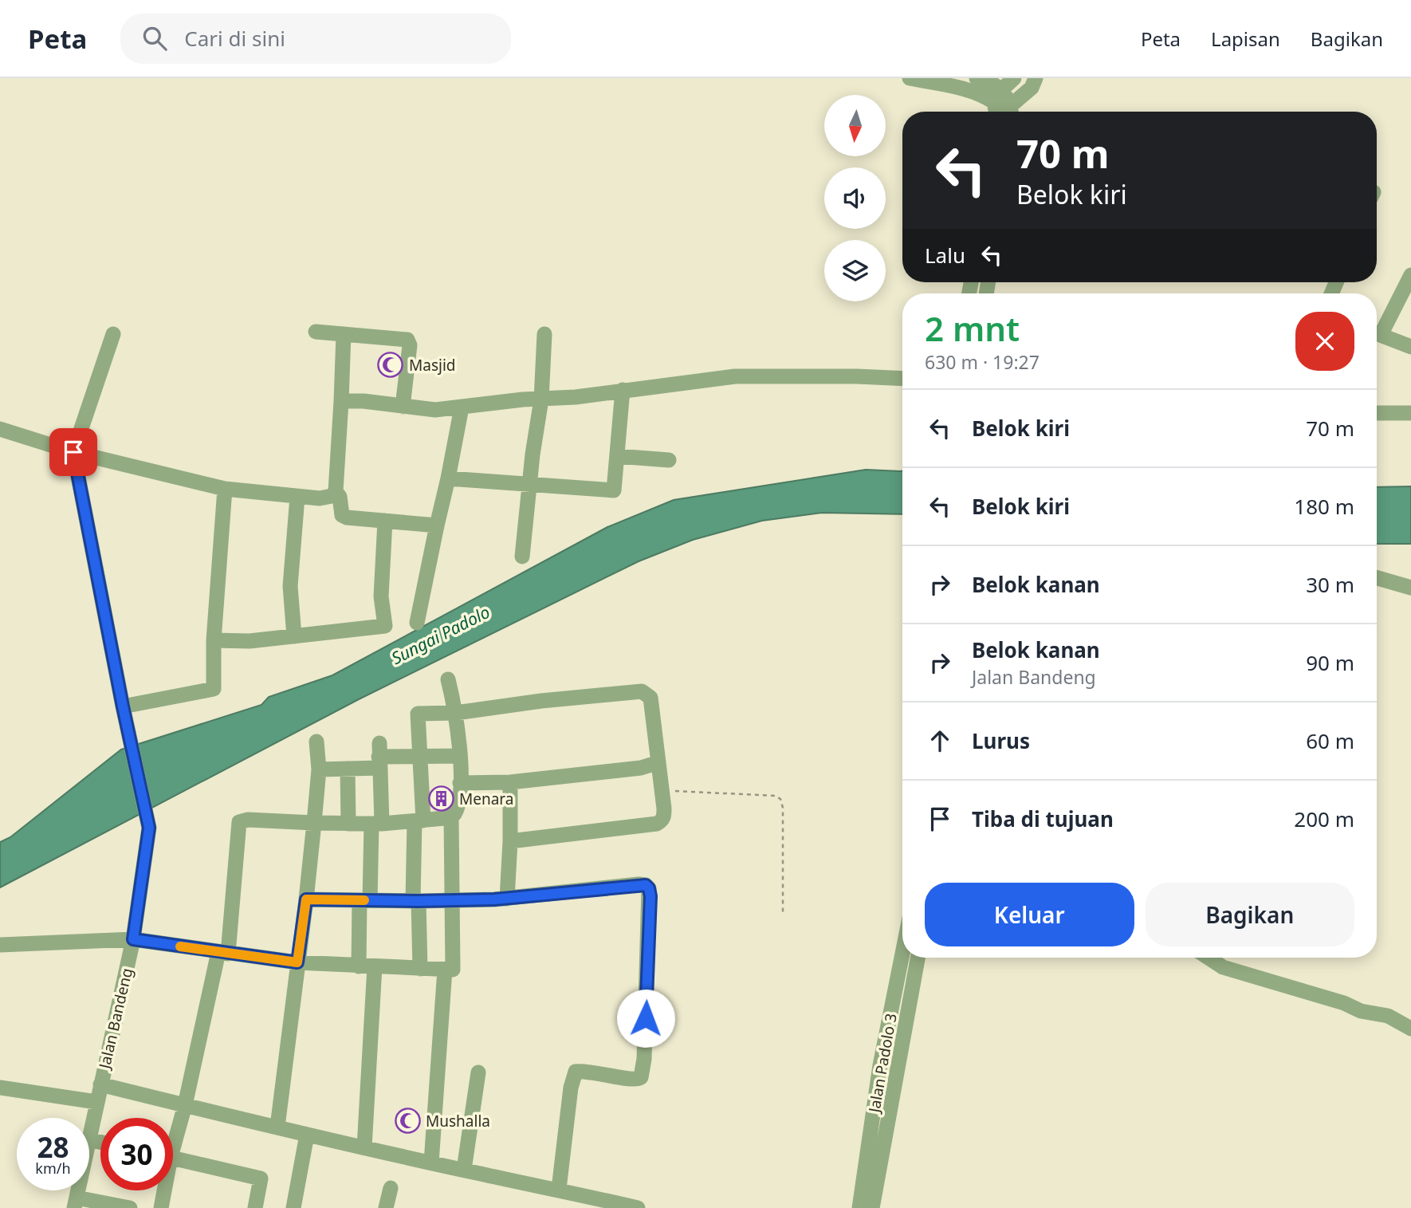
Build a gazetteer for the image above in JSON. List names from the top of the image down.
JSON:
{
  "streets": {
    "street": ["Jalan Bandeng", "Jalan Padolo 3"]
  },
  "water": ["Sungai Padolo"],
  "places": {
    "mosque": ["Masjid", "Mushalla"],
    "building": ["Menara"]
  },
  "north": "bottom",
  "page": {
    "header": "Peta",
    "search": "Cari di sini",
    "nav": ["Peta", "Lapisan", "Bagikan"],
    "turn": ["70 m", "Belok kiri"],
    "then": "Lalu",
    "heading": ["2 mnt", "630 m · 19:27"],
    "list": [
      {
        "name": "Belok kiri",
        "value": "70 m"
      },
      {
        "name": "Belok kiri",
        "value": "180 m"
      },
      {
        "name": "Belok kanan",
        "value": "30 m"
      },
      {
        "name": "Belok kanan",
        "note": "Jalan Bandeng",
        "value": "90 m"
      },
      {
        "name": "Lurus",
        "value": "60 m"
      },
      {
        "name": "Tiba di tujuan",
        "value": "200 m"
      }
    ],
    "buttons": ["Keluar", "Bagikan"],
    "speed": "28 km/h",
    "limit": "30"
  }
}
